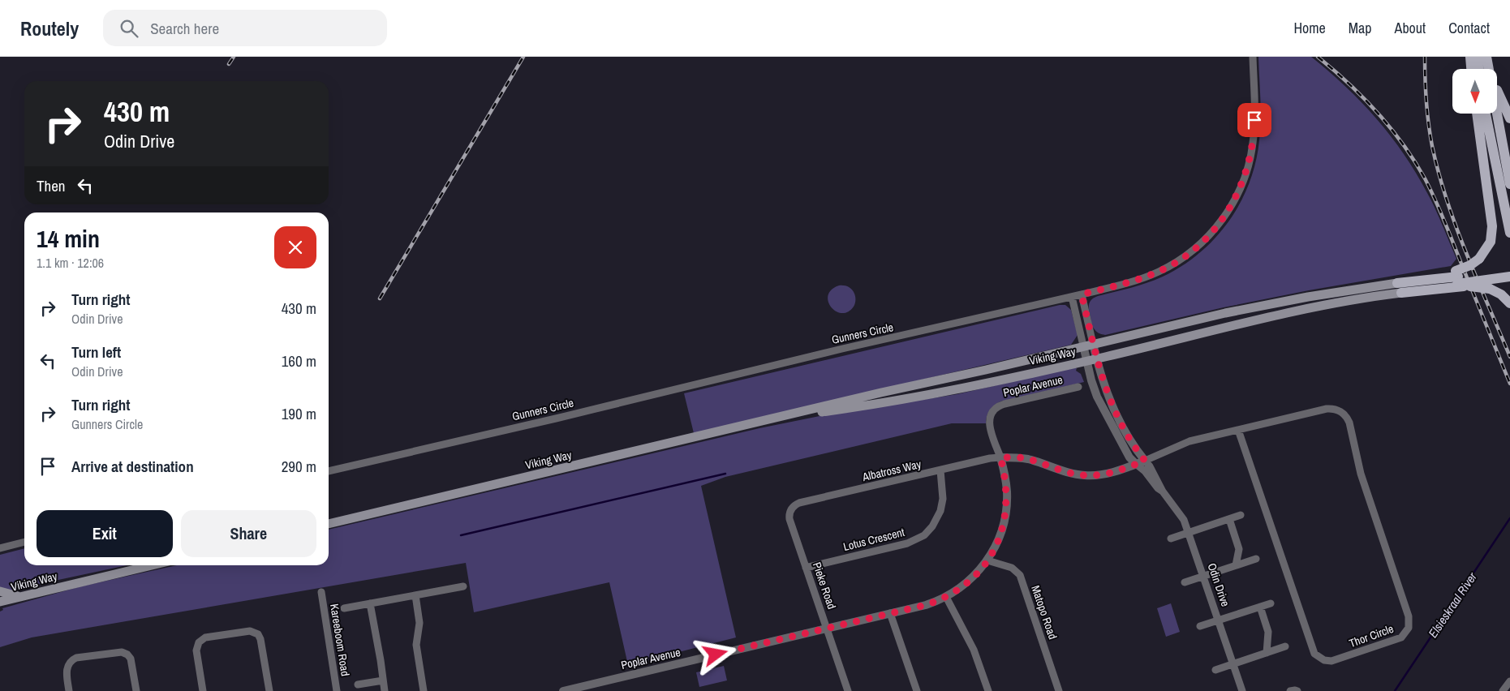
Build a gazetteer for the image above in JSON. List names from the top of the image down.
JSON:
{
  "streets": {
    "main road": ["Viking Way"],
    "street": [
      "Gunners Circle",
      "Poplar Avenue",
      "Albatross Way",
      "Lotus Crescent",
      "Odin Drive",
      "Pieke Road",
      "Matopo Road",
      "Thor Circle",
      "Kareeboom Road"
    ]
  },
  "crossings": [
    ["Gunners Circle", "Odin Drive"],
    ["Viking Way", "Odin Drive"],
    ["Poplar Avenue", "Albatross Way"],
    ["Poplar Avenue", "Pieke Road"],
    ["Poplar Avenue", "Matopo Road"],
    ["Albatross Way", "Lotus Crescent"],
    ["Albatross Way", "Pieke Road"],
    ["Lotus Crescent", "Pieke Road"],
    ["Odin Drive", "Thor Circle"]
  ],
  "water": ["Elsieskraal River"],
  "north": "bottom",
  "page": {
    "header": "Routely",
    "search": "Search here",
    "nav": [
      "Home",
      "Map",
      "About",
      "Contact"
    ],
    "turn": ["430 m", "Odin Drive"],
    "then": "Then",
    "heading": ["14 min", "1.1 km · 12:06"],
    "list": [
      {
        "name": "Turn right",
        "note": "Odin Drive",
        "value": "430 m"
      },
      {
        "name": "Turn left",
        "note": "Odin Drive",
        "value": "160 m"
      },
      {
        "name": "Turn right",
        "note": "Gunners Circle",
        "value": "190 m"
      },
      {
        "name": "Arrive at destination",
        "value": "290 m"
      }
    ],
    "buttons": ["Exit", "Share"]
  }
}
